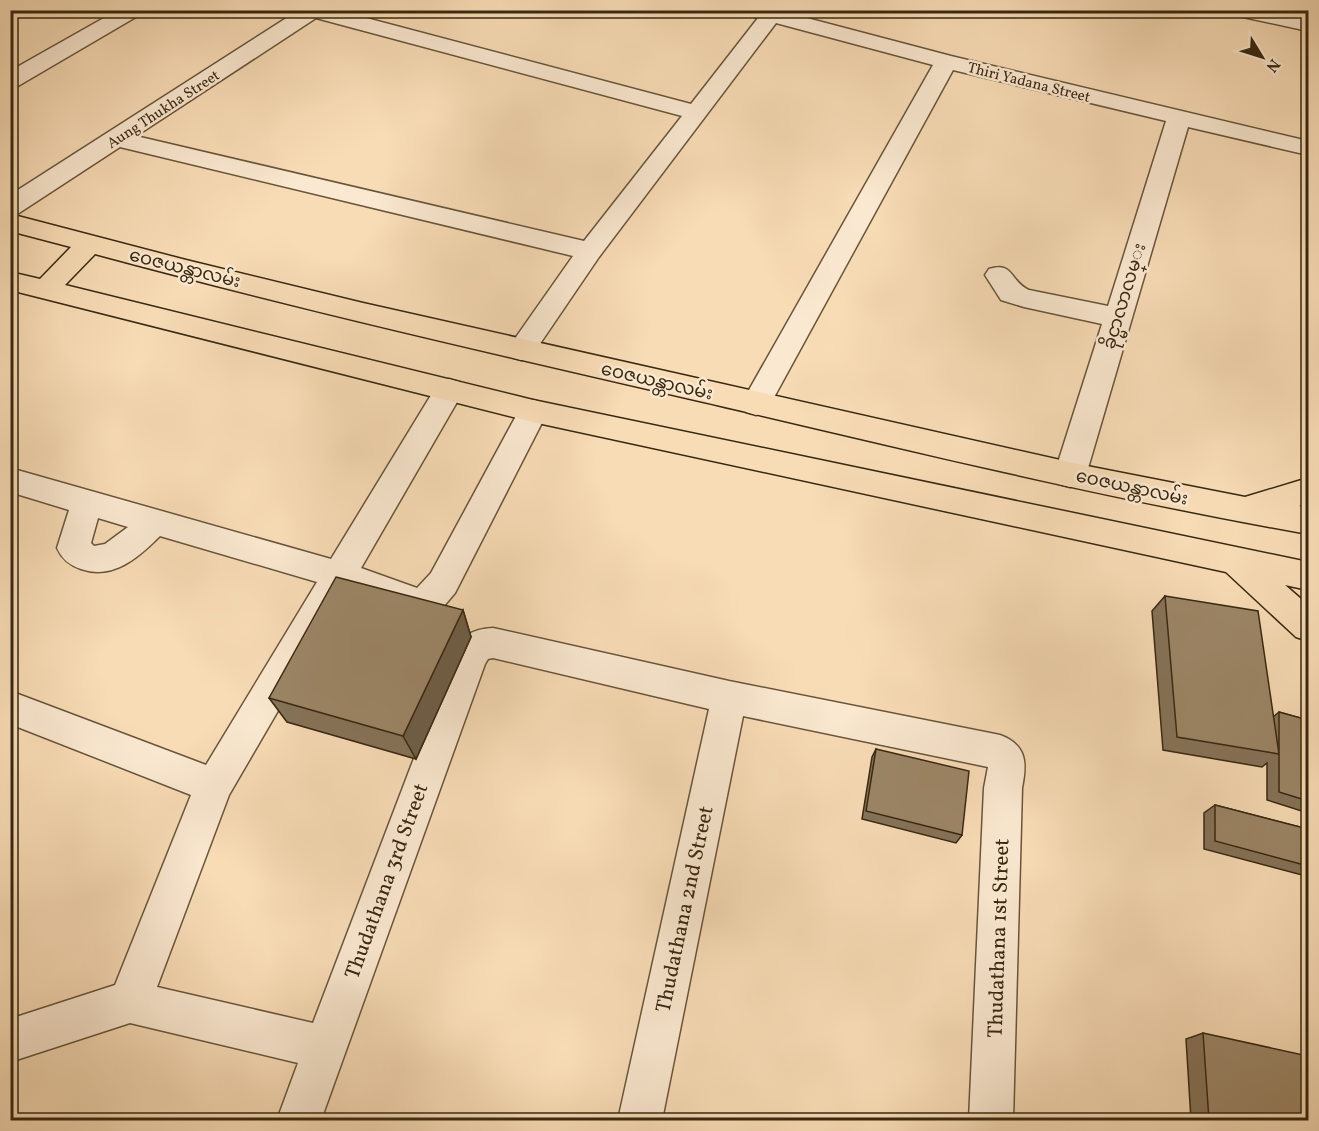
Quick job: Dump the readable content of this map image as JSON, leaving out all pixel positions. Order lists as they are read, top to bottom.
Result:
{
  "streets": {
    "main road": ["ဝေဇယန္တာလမ်း"],
    "street": [
      "Thiri Yadana Street",
      "Aung Thukha Street",
      "ခိုင္မာလာလမ္း",
      "Thudathana 3rd Street",
      "Thudathana 2nd Street",
      "Thudathana 1st Street"
    ]
  },
  "crossings": [
    ["Thiri Yadana Street", "ခိုင္မာလာလမ္း"],
    ["ဝေဇယန္တာလမ်း", "ခိုင္မာလာလမ္း"],
    ["Thudathana 3rd Street", "Thudathana 2nd Street"],
    ["Thudathana 3rd Street", "Thudathana 1st Street"],
    ["Thudathana 2nd Street", "Thudathana 1st Street"]
  ],
  "north": "bottom right"
}
